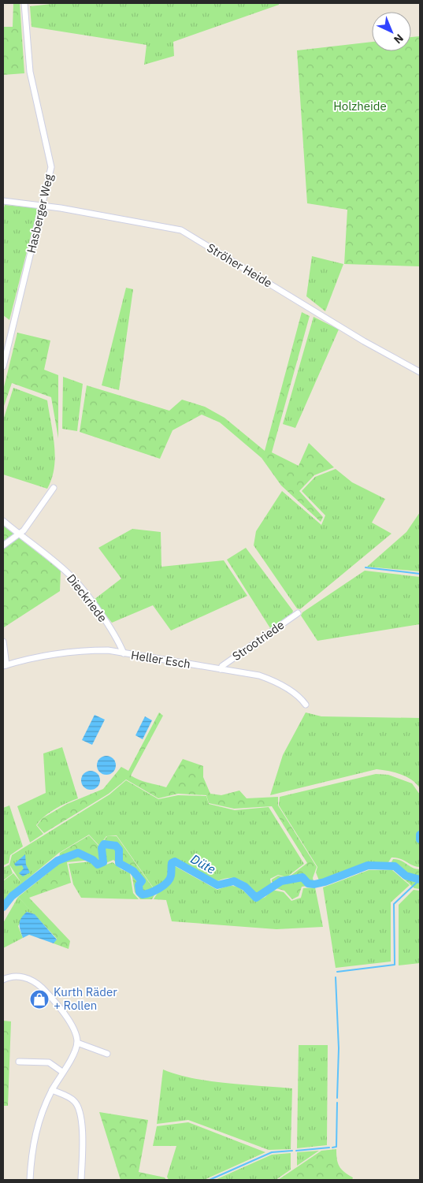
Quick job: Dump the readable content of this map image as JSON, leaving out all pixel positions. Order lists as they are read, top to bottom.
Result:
{
  "streets": {
    "street": [
      "Hasberger Weg",
      "Ströher Heide",
      "Dieckriede",
      "Strootriede",
      "Heller Esch"
    ]
  },
  "crossings": [
    ["Hasberger Weg", "Ströher Heide"],
    ["Dieckriede", "Heller Esch"],
    ["Strootriede", "Heller Esch"]
  ],
  "water": ["Düte"],
  "parks": ["Holzheide"],
  "places": {
    "shop": ["Kurth Räder + Rollen"]
  },
  "north": "bottom right"
}
